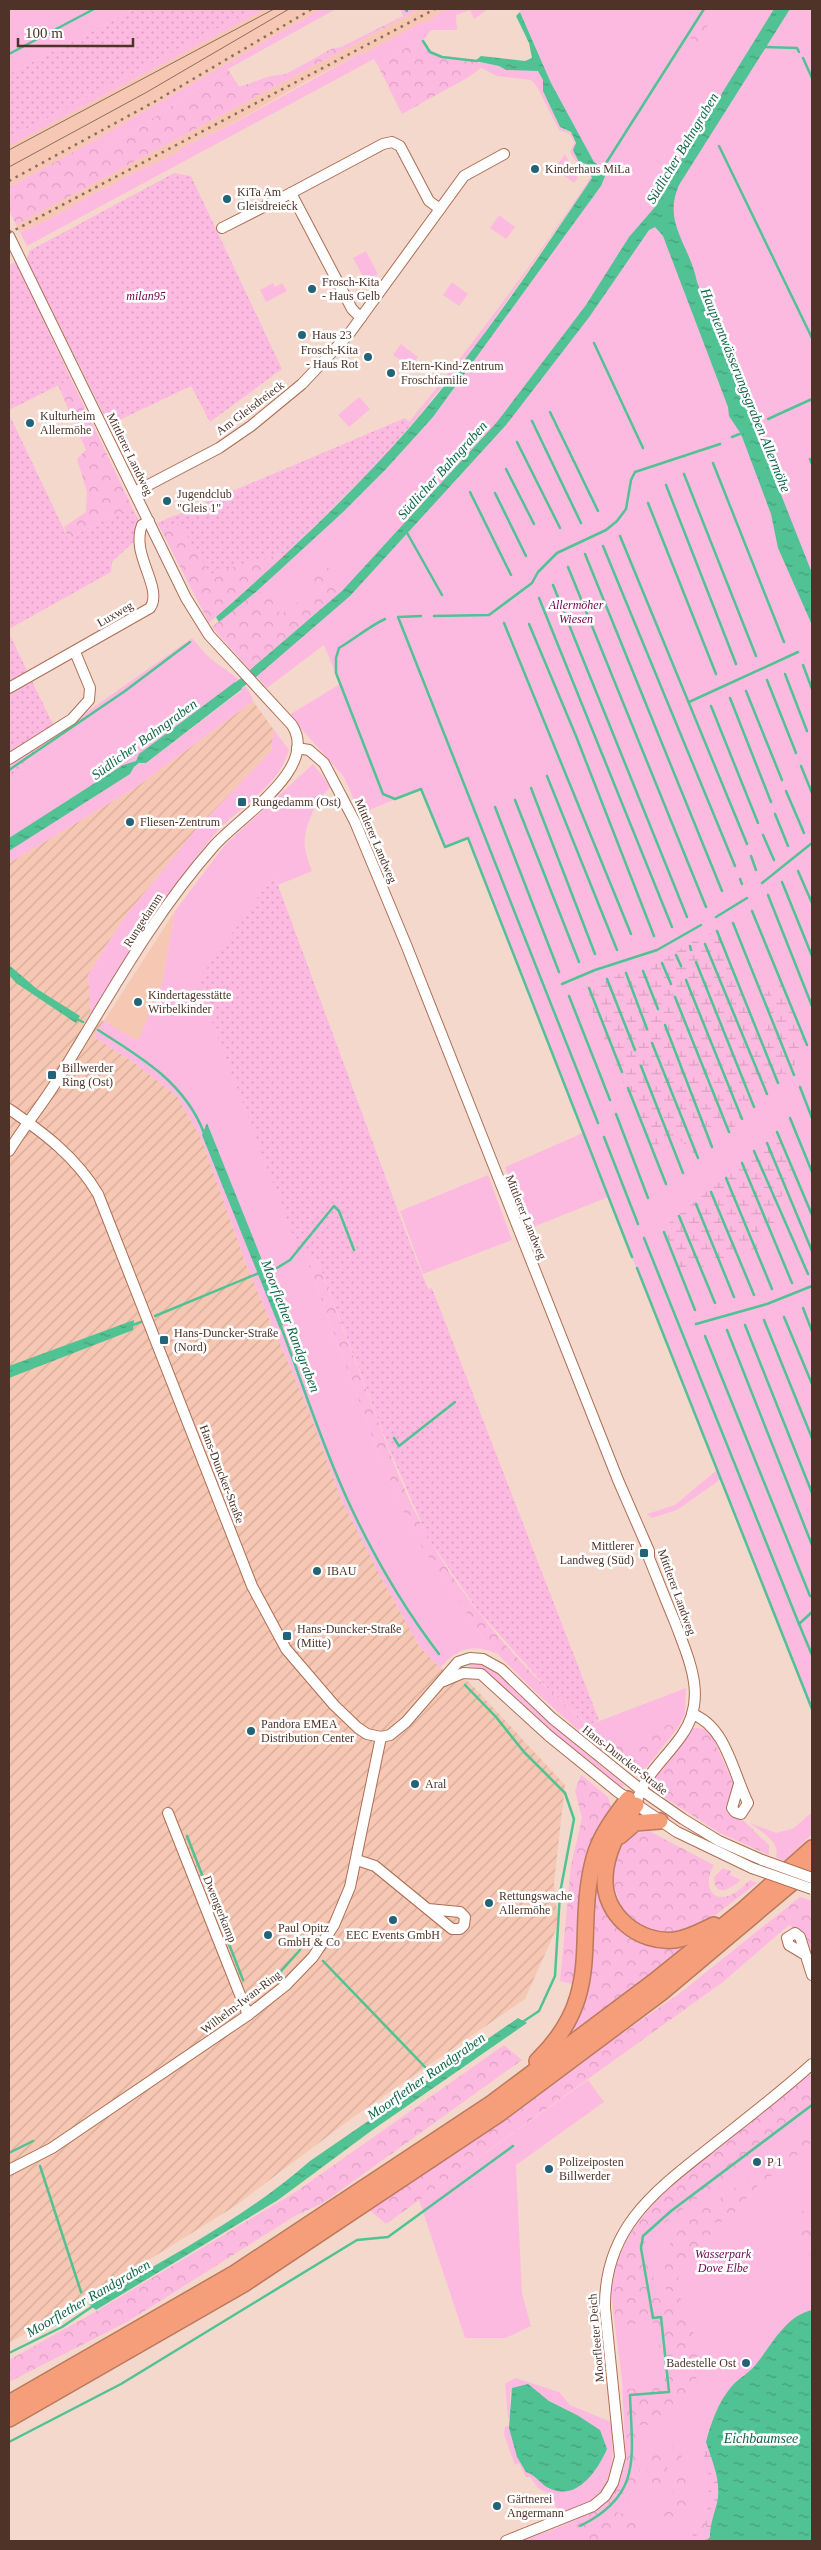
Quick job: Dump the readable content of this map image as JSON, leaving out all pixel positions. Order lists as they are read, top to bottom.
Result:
{
  "streets": {
    "street": [
      "Am Gleisdreieck",
      "Mittlerer Landweg",
      "Luxweg",
      "Rungedamm",
      "Hans-Duncker-Straße",
      "Dwengerkamp",
      "Wilhelm-Iwan-Ring",
      "Moorfleeter Deich"
    ]
  },
  "crossings": [
    ["Am Gleisdreieck", "Mittlerer Landweg"],
    ["Mittlerer Landweg", "Luxweg"],
    ["Mittlerer Landweg", "Rungedamm"],
    ["Mittlerer Landweg", "Hans-Duncker-Straße"],
    ["Rungedamm", "Hans-Duncker-Straße"],
    ["Hans-Duncker-Straße", "Wilhelm-Iwan-Ring"],
    ["Dwengerkamp", "Wilhelm-Iwan-Ring"]
  ],
  "water": [
    "Südlicher Bahngraben",
    "Hauptentwässerungsgraben Allermöhe",
    "Moorflether Randgraben",
    "Eichbaumsee"
  ],
  "parks": ["milan95", "Allermöher Wiesen", "Wasserpark Dove Elbe"],
  "places": {
    "other": [
      "Kinderhaus MiLa",
      "KiTa Am Gleisdreieck",
      "Frosch-Kita - Haus Gelb",
      "Haus 23",
      "Frosch-Kita - Haus Rot",
      "Eltern-Kind-Zentrum Froschfamilie",
      "Kulturheim Allermöhe",
      "Jugendclub \"Gleis 1\"",
      "Fliesen-Zentrum",
      "Kindertagesstätte Wirbelkinder",
      "IBAU",
      "Pandora EMEA Distribution Center",
      "Aral",
      "Rettungswache Allermöhe",
      "EEC Events GmbH",
      "Paul Opitz GmbH & Co",
      "P 1",
      "Polizeiposten Billwerder",
      "Badestelle Ost",
      "Gärtnerei Angermann"
    ],
    "transit": [
      "Rungedamm (Ost)",
      "Billwerder Ring (Ost)",
      "Hans-Duncker-Straße (Nord)",
      "Mittlerer Landweg (Süd)",
      "Hans-Duncker-Straße (Mitte)"
    ]
  },
  "scale_bar": "100 m"
}
